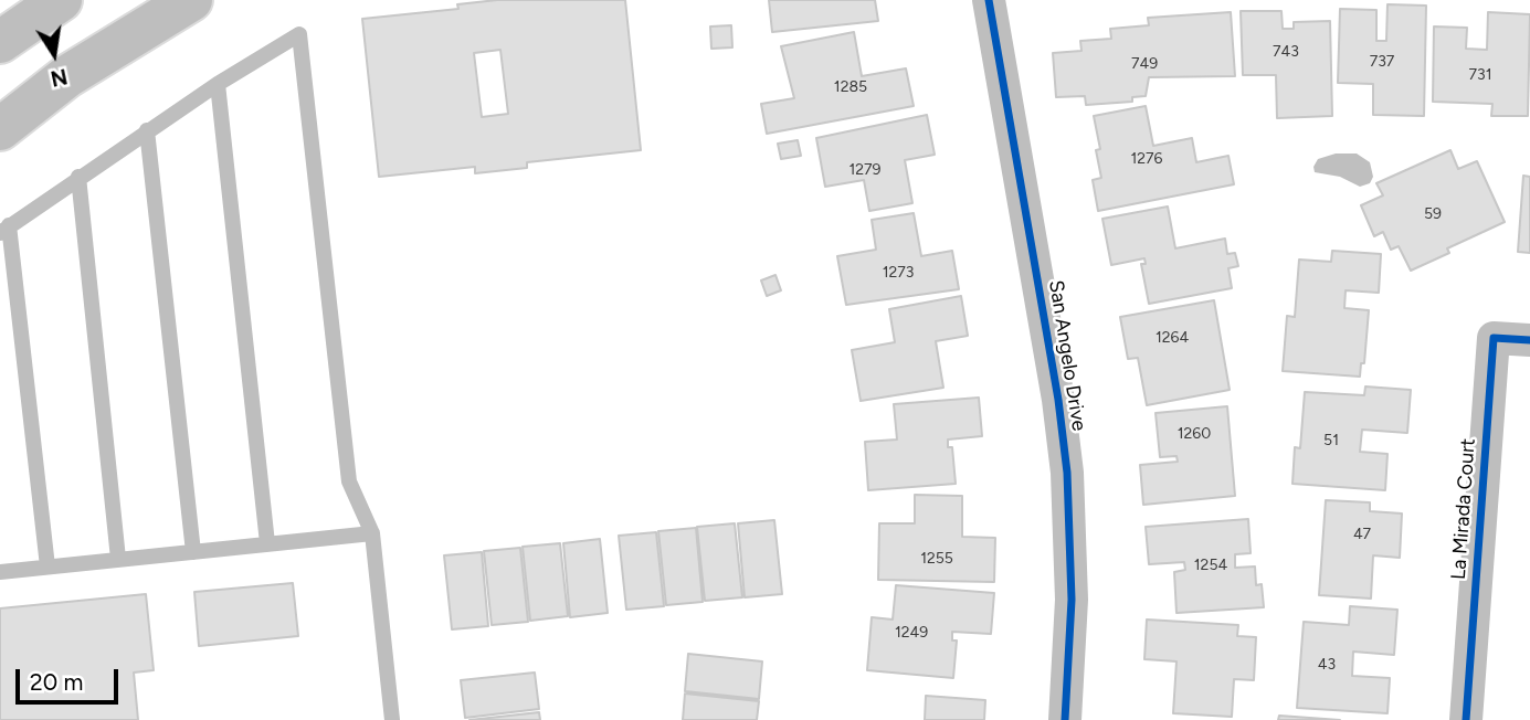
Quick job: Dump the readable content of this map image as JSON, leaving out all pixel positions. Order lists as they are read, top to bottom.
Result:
{
  "streets": {
    "street": ["San Angelo Drive", "La Mirada Court"]
  },
  "house_numbers": [
    "743",
    "737",
    "749",
    "731",
    "1285",
    "1276",
    "1279",
    "59",
    "1273",
    "1264",
    "1260",
    "51",
    "47",
    "1255",
    "1254",
    "1249",
    "43"
  ],
  "scale_bar": "20 m",
  "north": "bottom"
}
